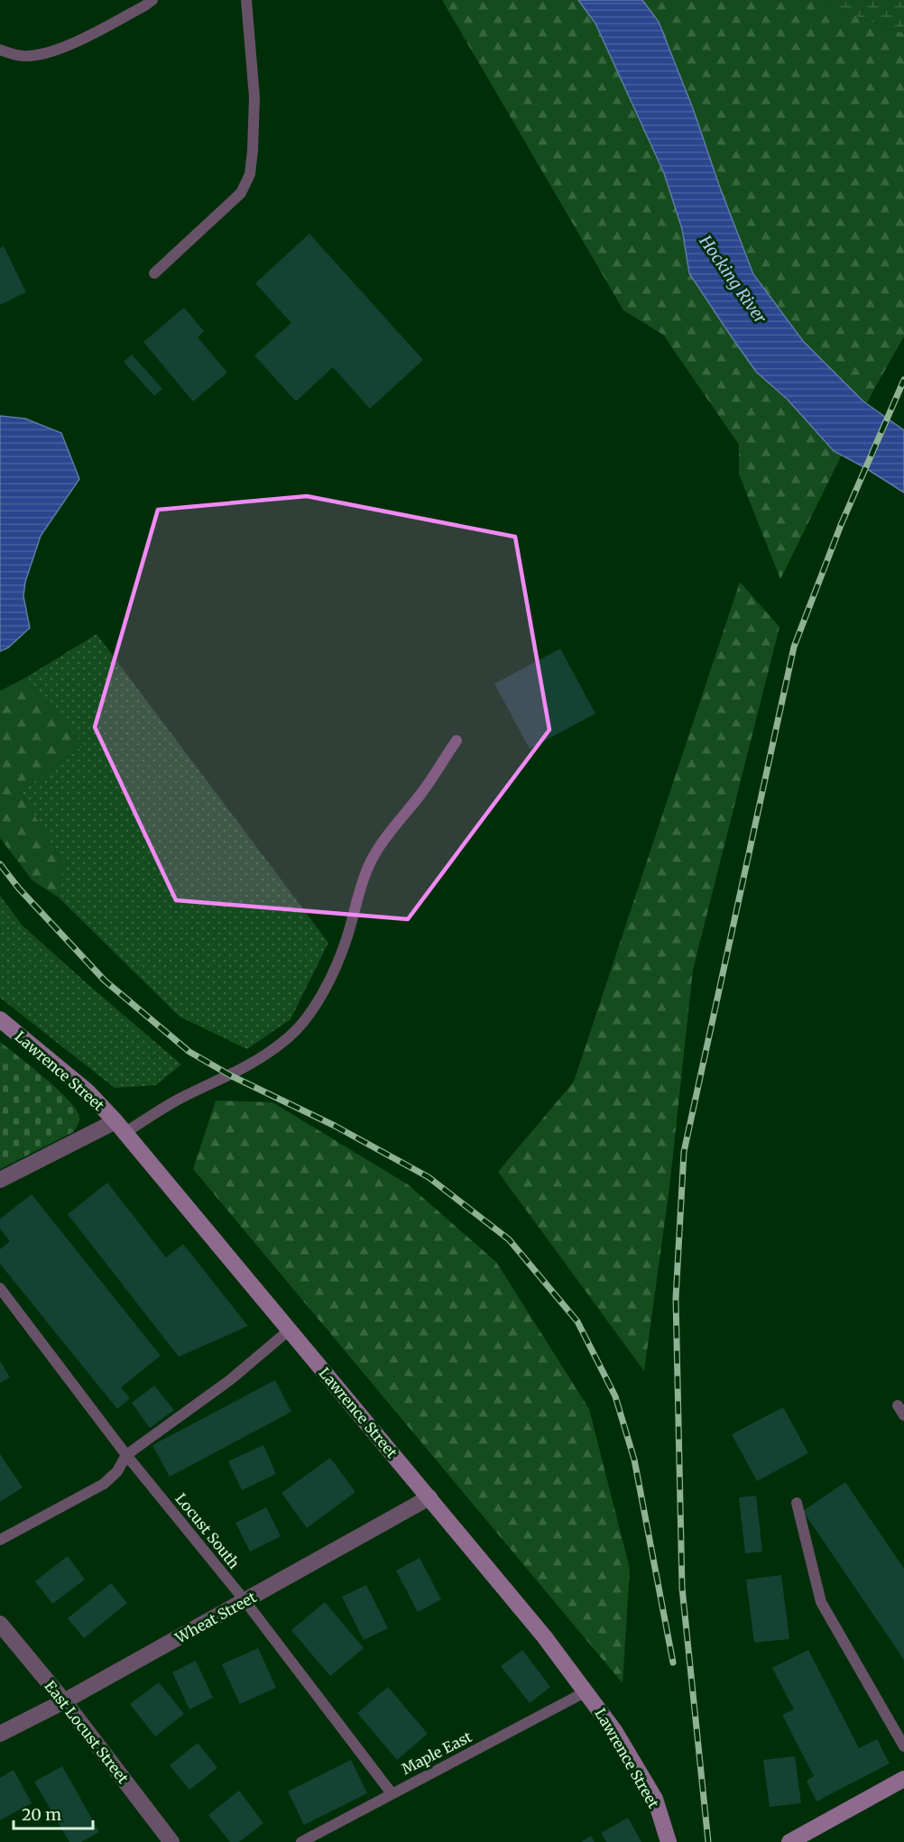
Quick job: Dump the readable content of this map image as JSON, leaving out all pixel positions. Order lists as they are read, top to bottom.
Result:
{
  "streets": {
    "street": ["Lawrence Street", "Wheat Street", "East Locust Street"],
    "lane": ["Locust South", "Maple East"]
  },
  "crossings": [
    ["Lawrence Street", "Wheat Street"],
    ["Lawrence Street", "Maple East"],
    ["Locust South", "Wheat Street"],
    ["Locust South", "Maple East"],
    ["Wheat Street", "East Locust Street"]
  ],
  "water": ["Hocking River"],
  "scale_bar": "20 m"
}
